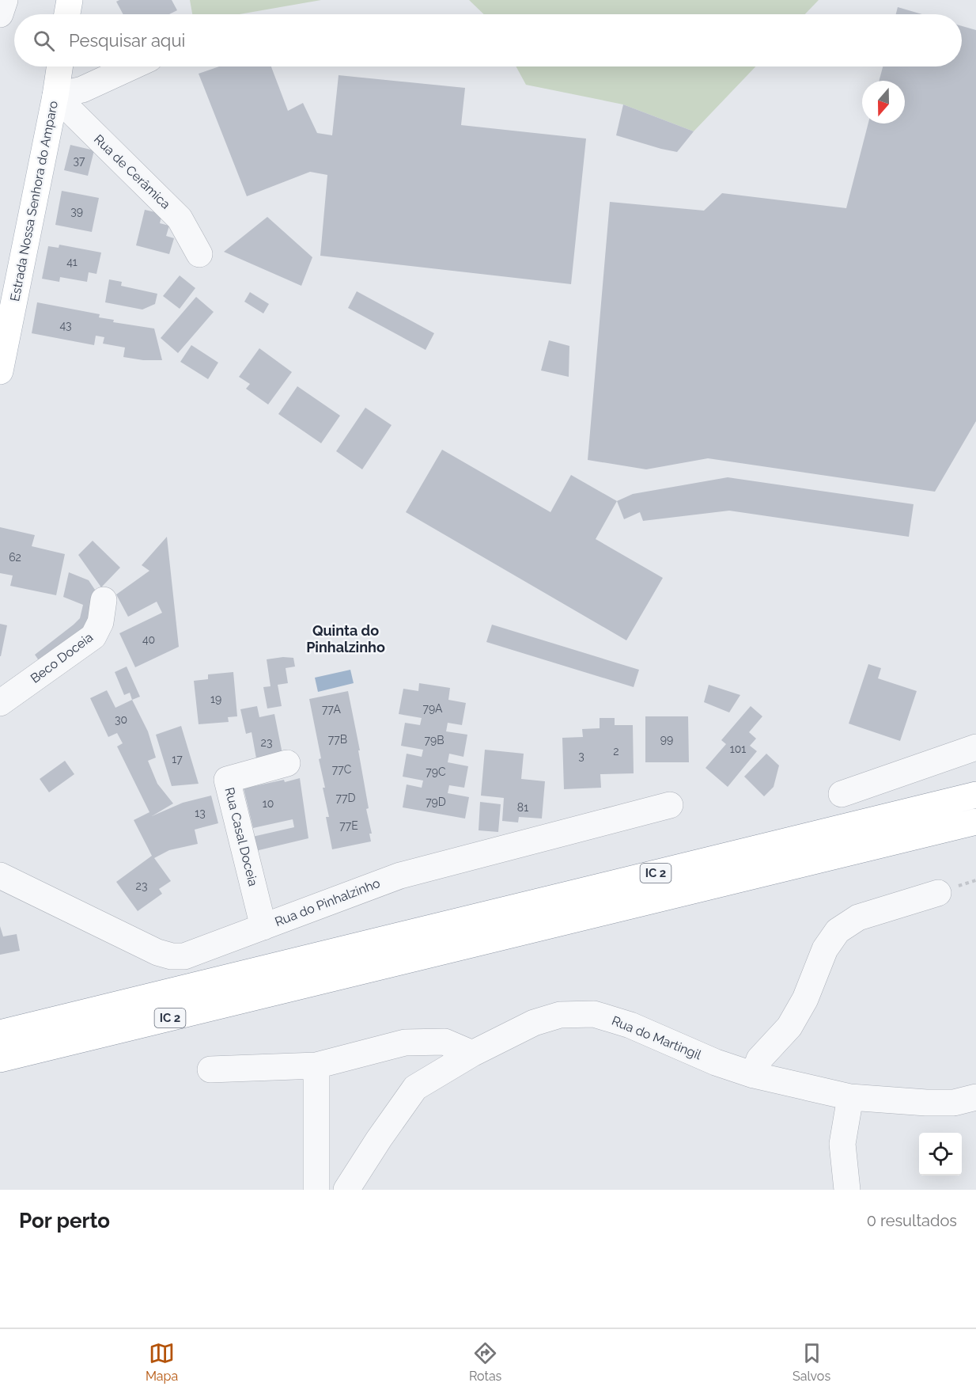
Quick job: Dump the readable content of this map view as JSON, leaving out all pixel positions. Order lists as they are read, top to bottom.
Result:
{
  "streets": {
    "main road": ["Estrada Nossa Senhora do Amparo", "IC 2"],
    "street": [
      "Rua de Cerâmica",
      "Beco Doceia",
      "Rua Casal Doceia",
      "Rua do Pinhalzinho",
      "Rua do Martingil"
    ]
  },
  "crossings": [
    ["Rua de Cerâmica", "Estrada Nossa Senhora do Amparo"],
    ["Rua Casal Doceia", "Rua do Pinhalzinho"]
  ],
  "districts": ["Quinta do Pinhalzinho"],
  "house_numbers": [
    "37",
    "39",
    "41",
    "43",
    "62",
    "40",
    "19",
    "79A",
    "77A",
    "30",
    "77B",
    "99",
    "79B",
    "23",
    "101",
    "2",
    "3",
    "17",
    "77C",
    "79C",
    "77D",
    "79D",
    "10",
    "81",
    "13",
    "77E",
    "23"
  ],
  "north": "bottom",
  "page": {
    "search": "Pesquisar aqui",
    "heading": ["Por perto", "0 resultados"],
    "nav": ["Mapa", "Rotas", "Salvos"]
  }
}
